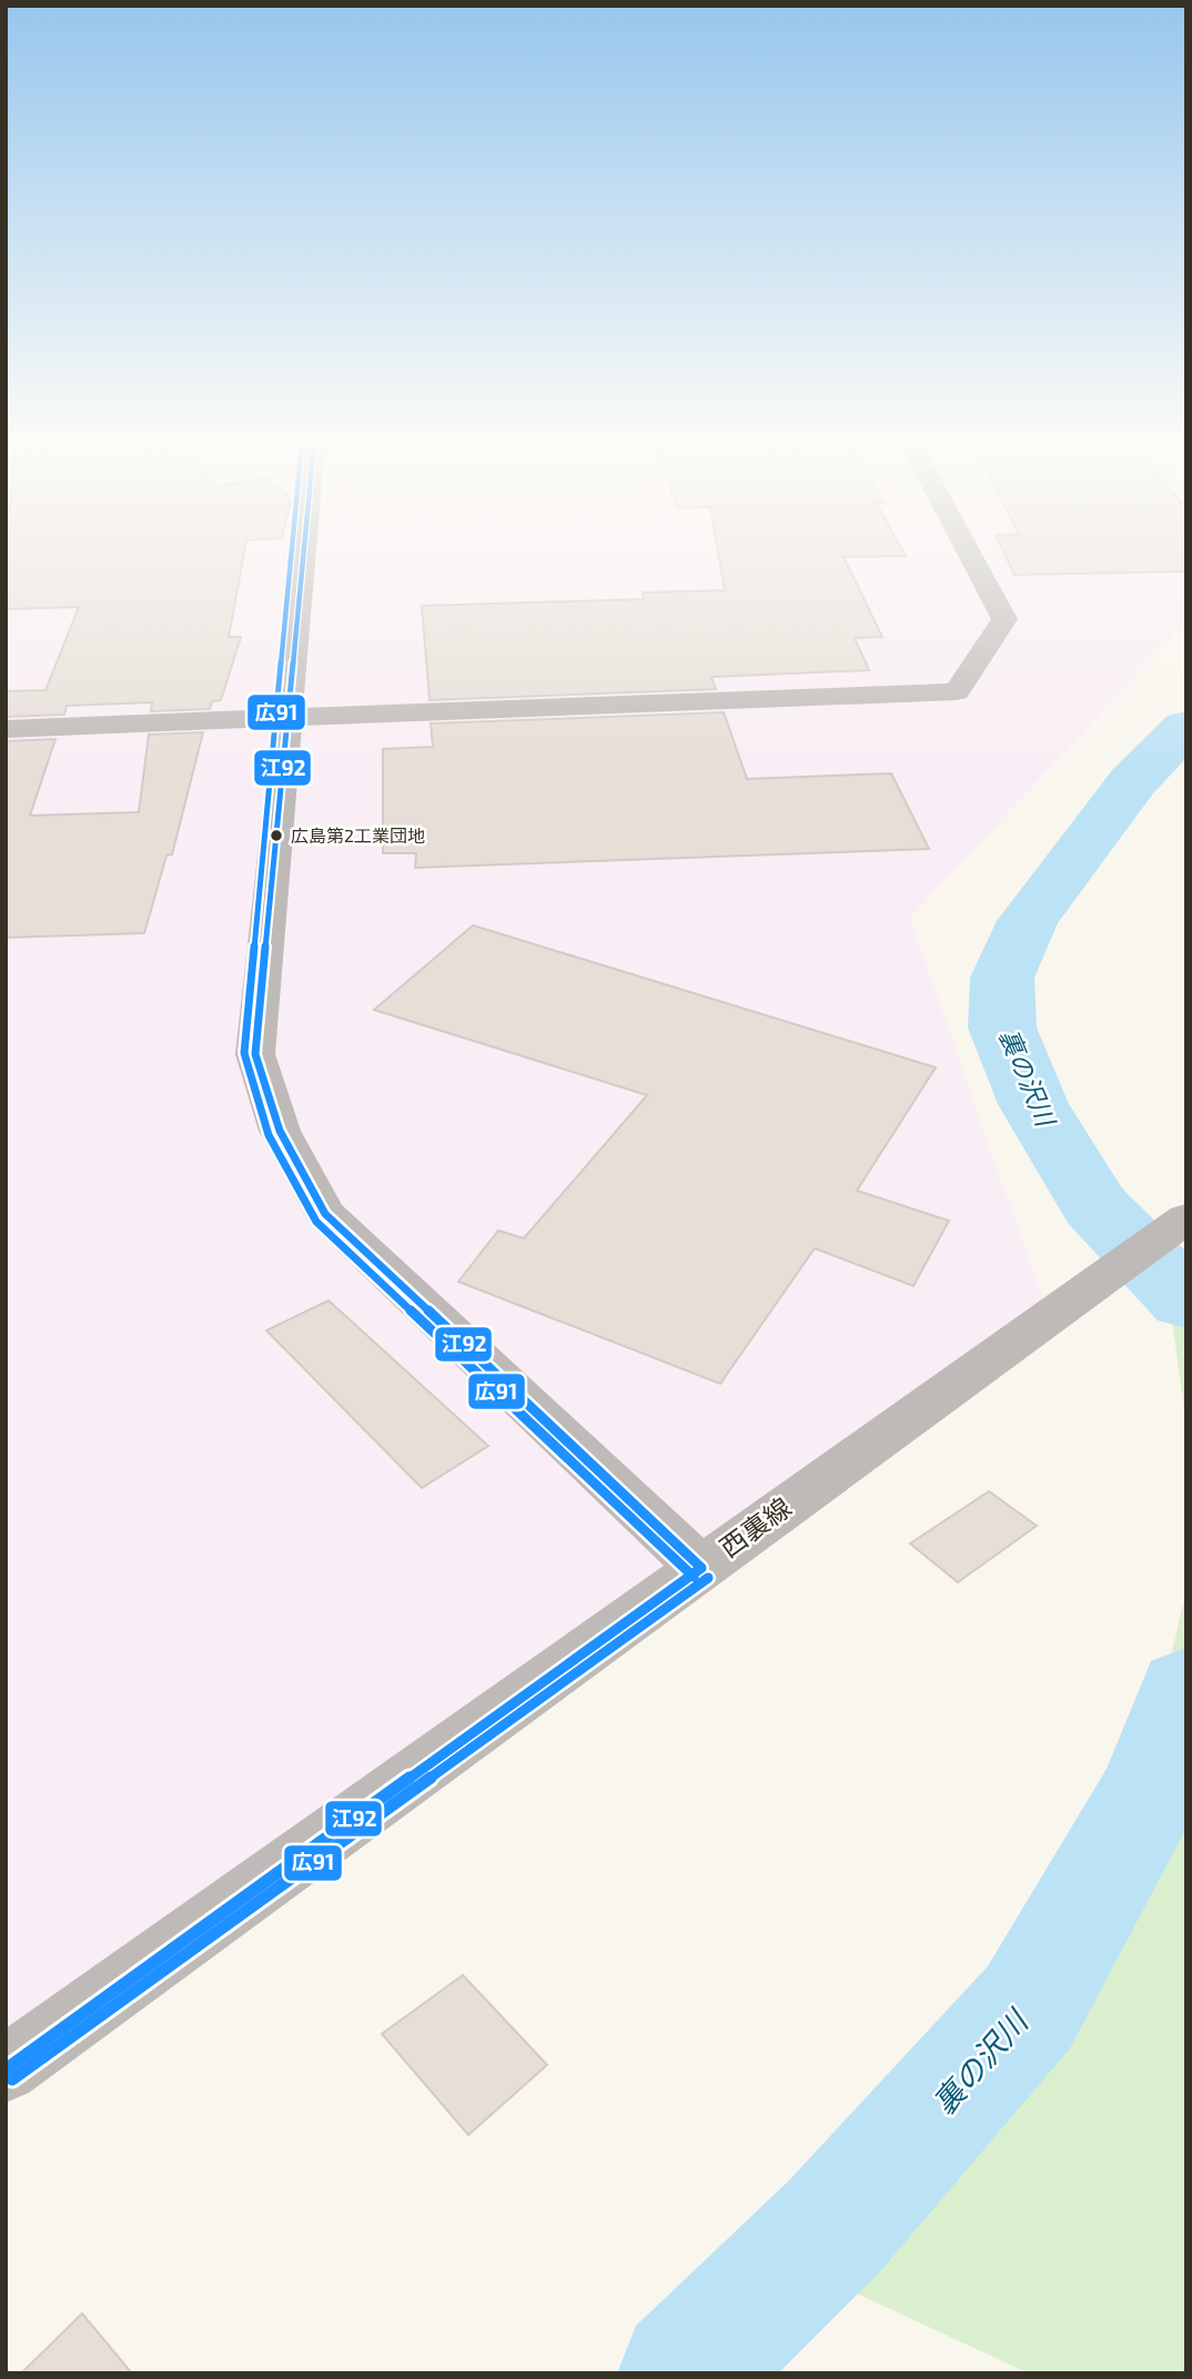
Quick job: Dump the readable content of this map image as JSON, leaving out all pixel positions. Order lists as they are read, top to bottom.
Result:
{
  "streets": {
    "street": ["西裏線"]
  },
  "water": ["裏の沢川"],
  "places": ["広島第2工業団地"],
  "lines": ["transit line 江92", "transit line 広91"]
}
